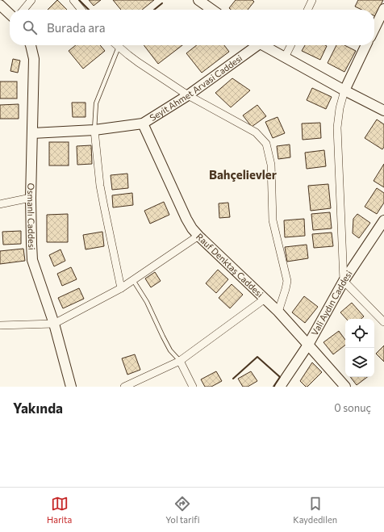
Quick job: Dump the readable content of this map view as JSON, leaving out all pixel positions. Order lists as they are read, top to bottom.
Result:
{
  "streets": {
    "street": [
      "Seyit Ahmet Arvasi Caddesi",
      "Osmanlı Caddesi",
      "Rauf Denktaş Caddesi",
      "Vali Aydın Caddesi"
    ]
  },
  "crossings": [
    ["Seyit Ahmet Arvasi Caddesi", "Osmanlı Caddesi"],
    ["Seyit Ahmet Arvasi Caddesi", "Rauf Denktaş Caddesi"],
    ["Rauf Denktaş Caddesi", "Vali Aydın Caddesi"]
  ],
  "districts": ["Bahçelievler"],
  "page": {
    "search": "Burada ara",
    "heading": ["Yakında", "0 sonuç"],
    "nav": ["Harita", "Yol tarifi", "Kaydedilen"]
  }
}
